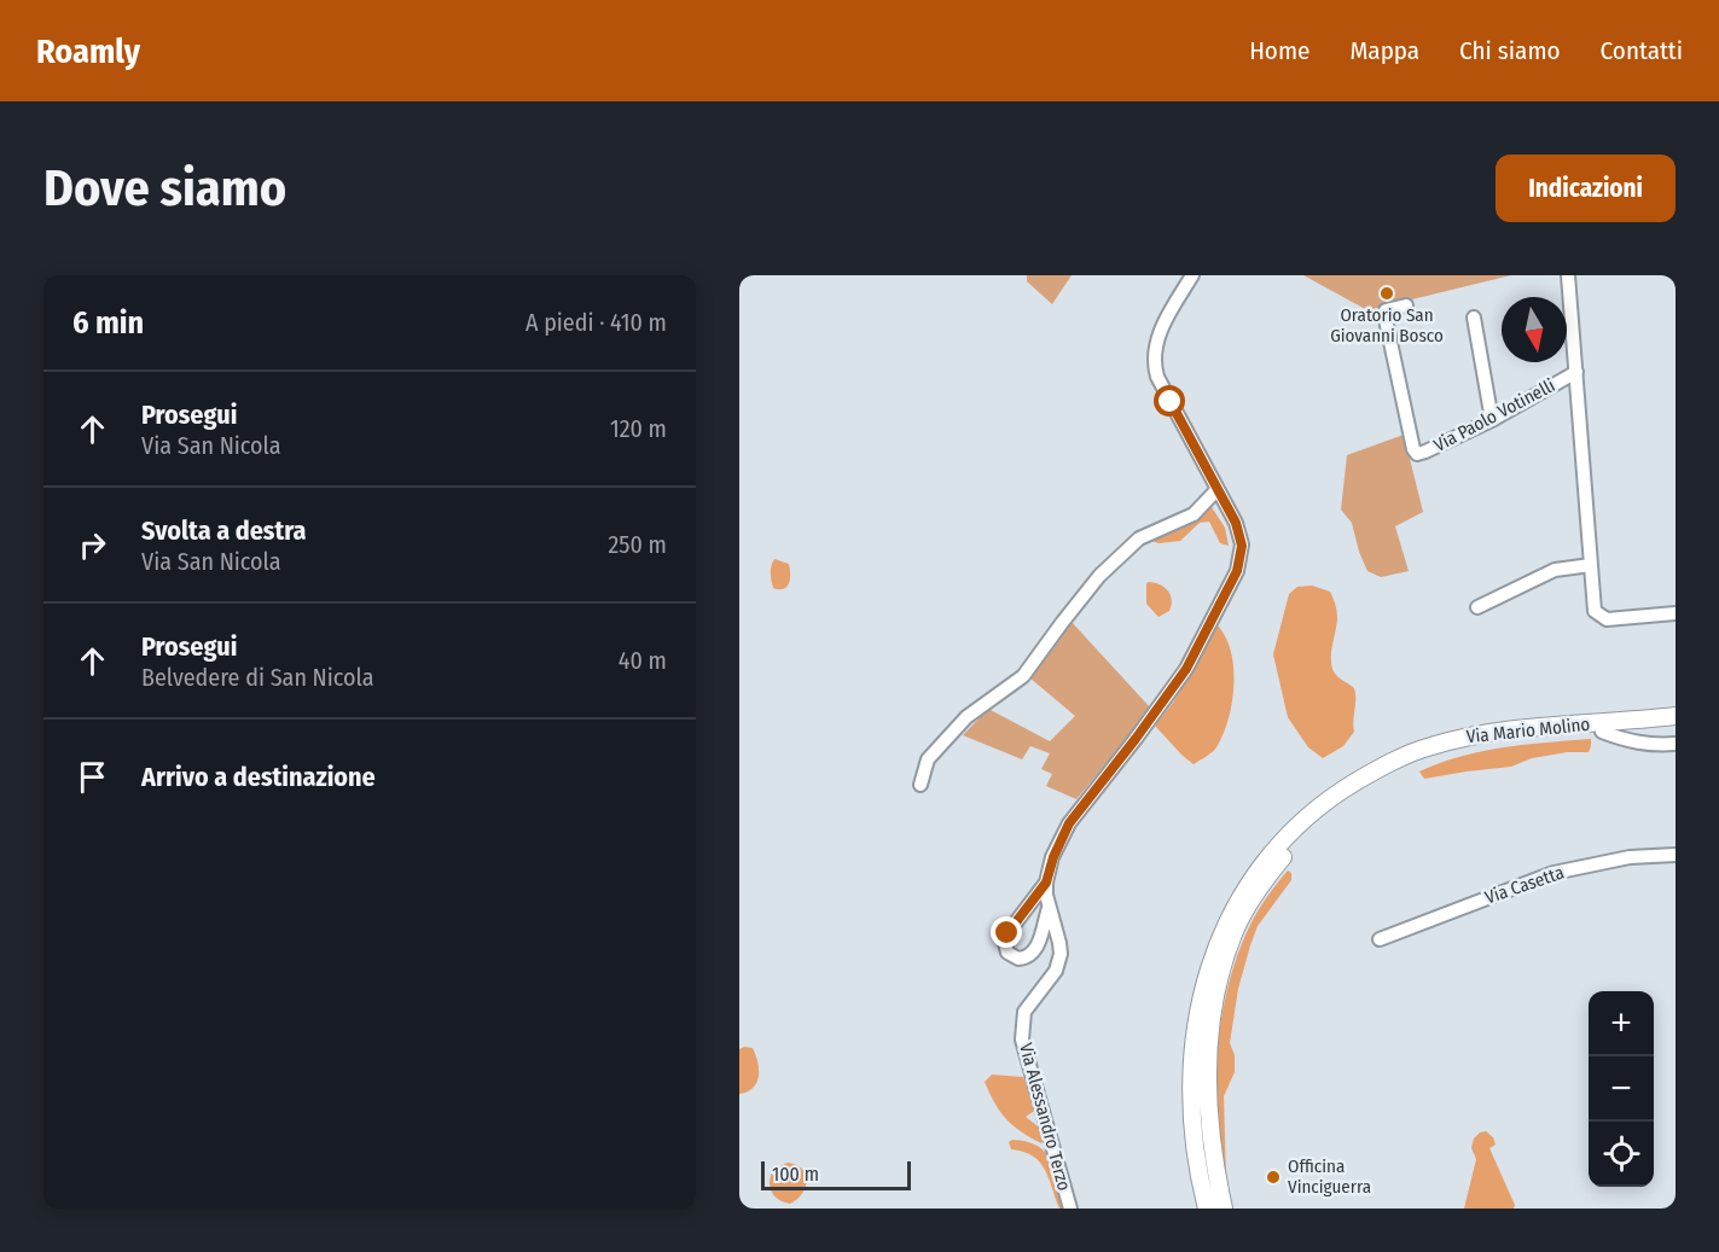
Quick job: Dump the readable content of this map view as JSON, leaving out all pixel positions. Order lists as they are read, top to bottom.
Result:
{
  "streets": {
    "main road": ["Via Mario Molino"],
    "street": ["Via Paolo Votinelli", "Via Casetta", "Via Alessandro Terzo"]
  },
  "places": ["Oratorio San Giovanni Bosco", "Officina Vinciguerra"],
  "scale_bar": "100 m",
  "north": "bottom",
  "page": {
    "header": "Roamly",
    "nav": [
      "Home",
      "Mappa",
      "Chi siamo",
      "Contatti"
    ],
    "buttons": "Indicazioni",
    "title": "Dove siamo",
    "heading": ["6 min", "A piedi · 410 m"],
    "list": [
      ["Prosegui", "Via San Nicola", "120 m"],
      ["Svolta a destra", "Via San Nicola", "250 m"],
      ["Prosegui", "Belvedere di San Nicola", "40 m"],
      "Arrivo a destinazione"
    ],
    "map_buttons": ["+", "−"],
    "scale": "100 m"
  }
}
